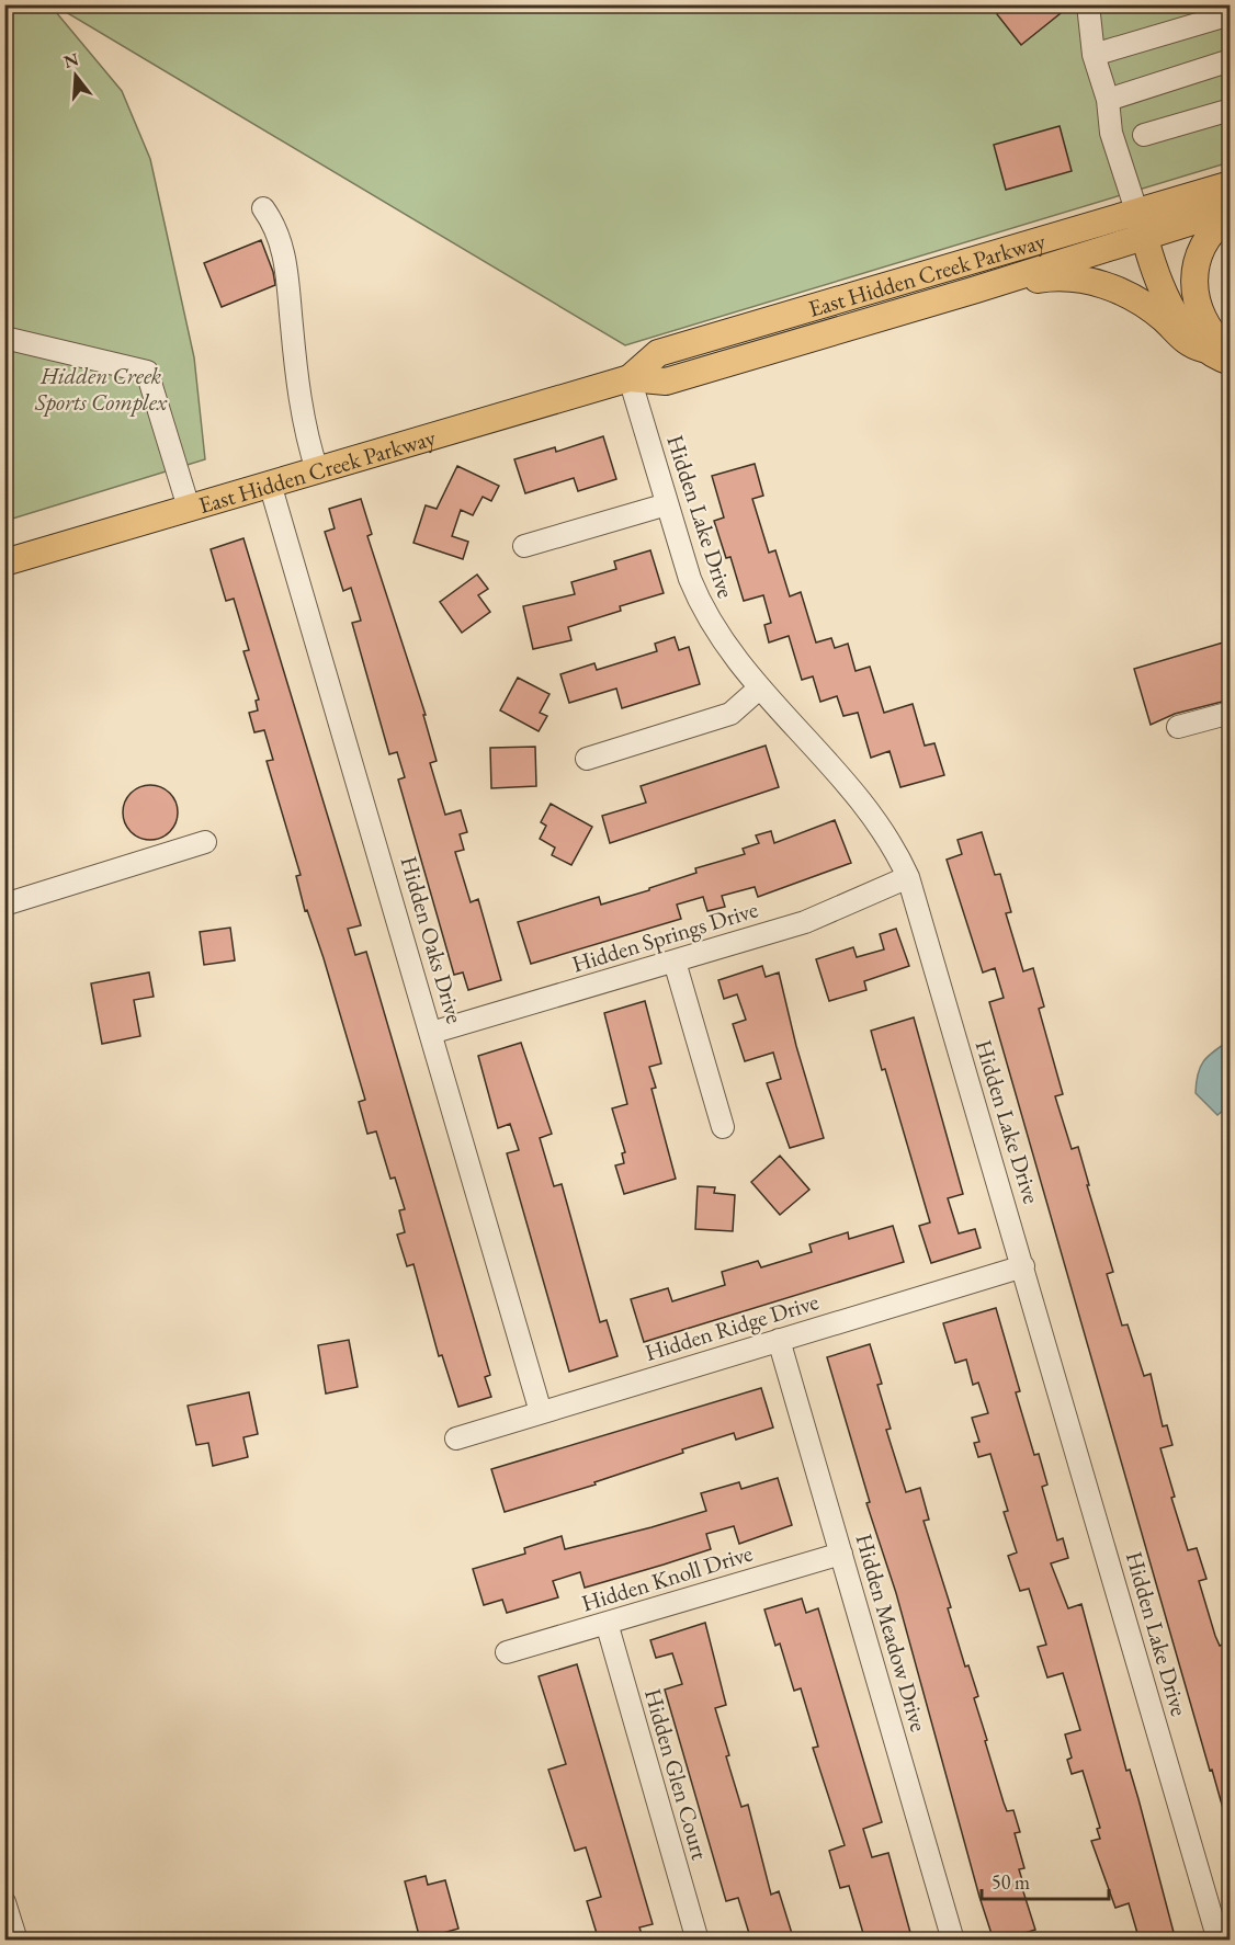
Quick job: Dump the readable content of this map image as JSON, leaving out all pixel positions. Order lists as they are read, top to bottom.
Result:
{
  "streets": {
    "main road": ["East Hidden Creek Parkway"],
    "street": [
      "Hidden Lake Drive",
      "Hidden Springs Drive",
      "Hidden Oaks Drive",
      "Hidden Ridge Drive",
      "Hidden Knoll Drive",
      "Hidden Meadow Drive",
      "Hidden Glen Court"
    ]
  },
  "crossings": [
    ["East Hidden Creek Parkway", "Hidden Lake Drive"],
    ["East Hidden Creek Parkway", "Hidden Oaks Drive"],
    ["Hidden Lake Drive", "Hidden Springs Drive"],
    ["Hidden Lake Drive", "Hidden Ridge Drive"],
    ["Hidden Springs Drive", "Hidden Oaks Drive"],
    ["Hidden Oaks Drive", "Hidden Ridge Drive"],
    ["Hidden Ridge Drive", "Hidden Meadow Drive"],
    ["Hidden Knoll Drive", "Hidden Meadow Drive"],
    ["Hidden Knoll Drive", "Hidden Glen Court"]
  ],
  "parks": ["Hidden Creek Sports Complex"],
  "scale_bar": "50 m",
  "north": "top"
}
